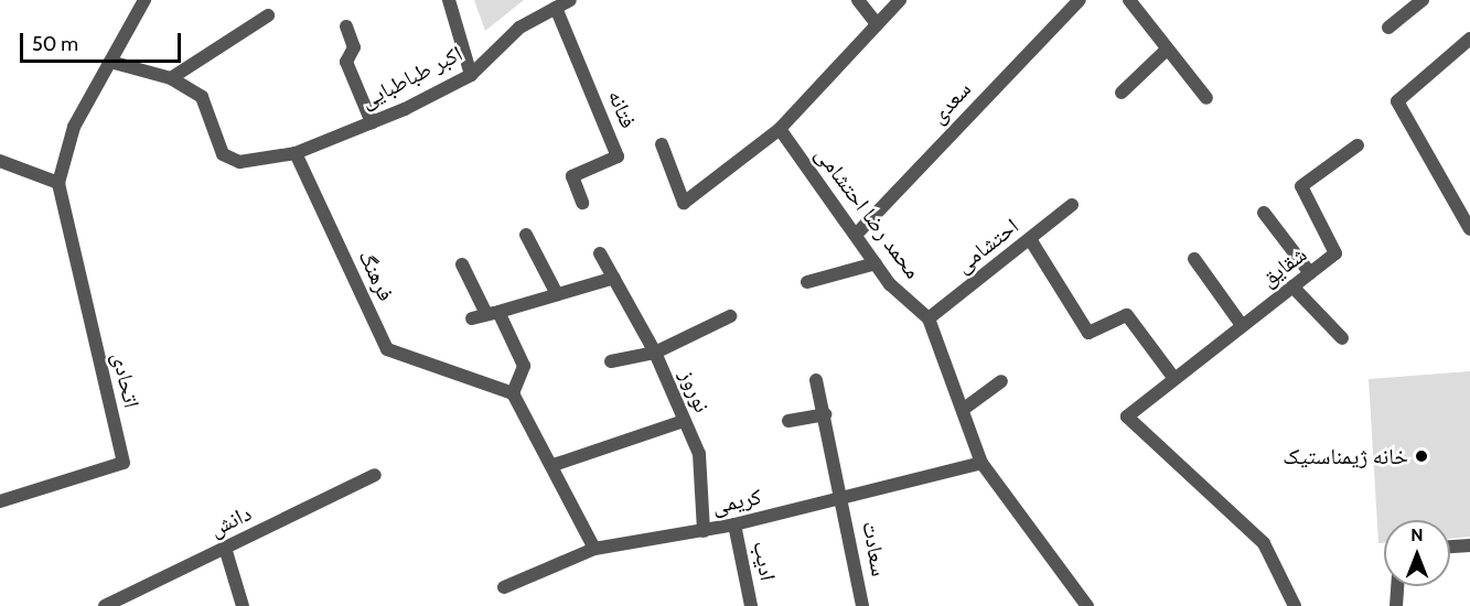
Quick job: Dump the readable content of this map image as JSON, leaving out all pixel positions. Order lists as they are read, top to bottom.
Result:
{
  "streets": {
    "street": [
      "اکبر طباطبایی",
      "سعدی",
      "فتانه",
      "محمد رضا احتشامی",
      "احتشامی",
      "شقایق",
      "فرهنگ",
      "اتحادی",
      "نوروز",
      "کریمی",
      "دانش",
      "سعادت",
      "ادیب"
    ]
  },
  "crossings": [
    ["اکبر طباطبایی", "فتانه"],
    ["اکبر طباطبایی", "فرهنگ"],
    ["سعدی", "محمد رضا احتشامی"],
    ["محمد رضا احتشامی", "احتشامی"],
    ["محمد رضا احتشامی", "کریمی"],
    ["نوروز", "کریمی"],
    ["کریمی", "سعادت"],
    ["کریمی", "ادیب"]
  ],
  "places": ["خانه ژیمناستیک"],
  "scale_bar": "50 m",
  "north": "top"
}
